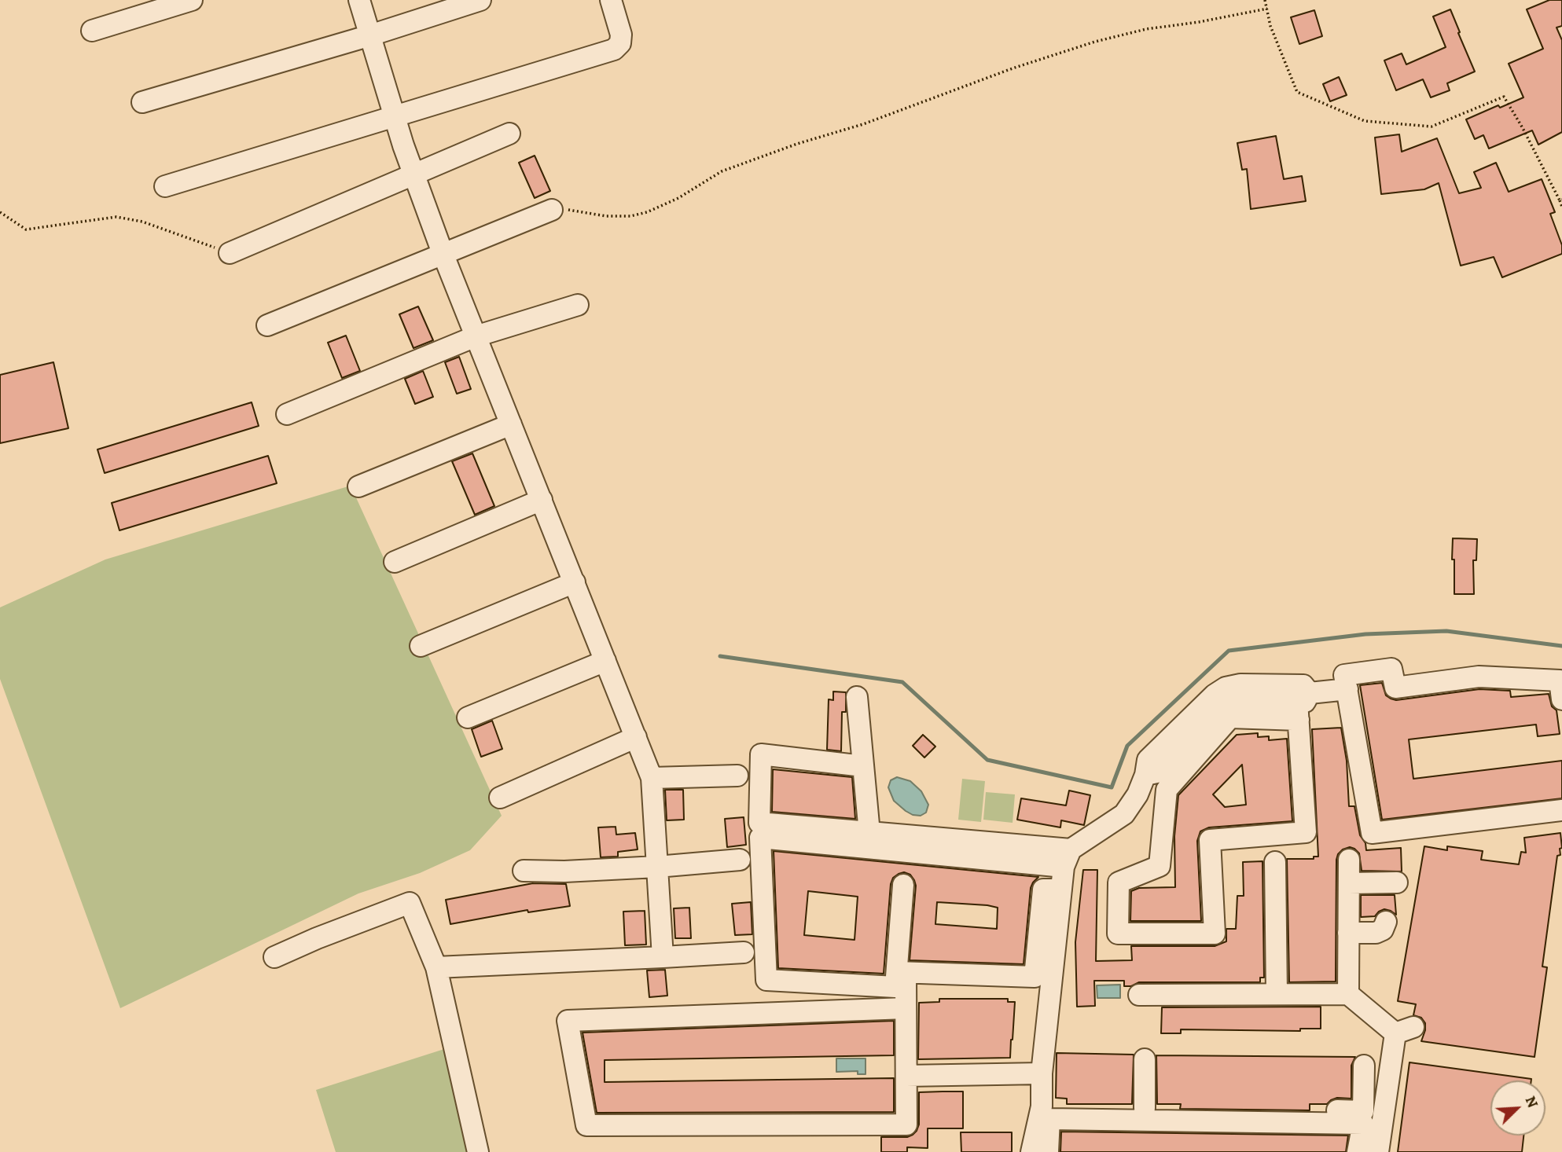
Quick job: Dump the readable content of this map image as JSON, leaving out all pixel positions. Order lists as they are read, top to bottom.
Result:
{
  "north": "top right"
}
